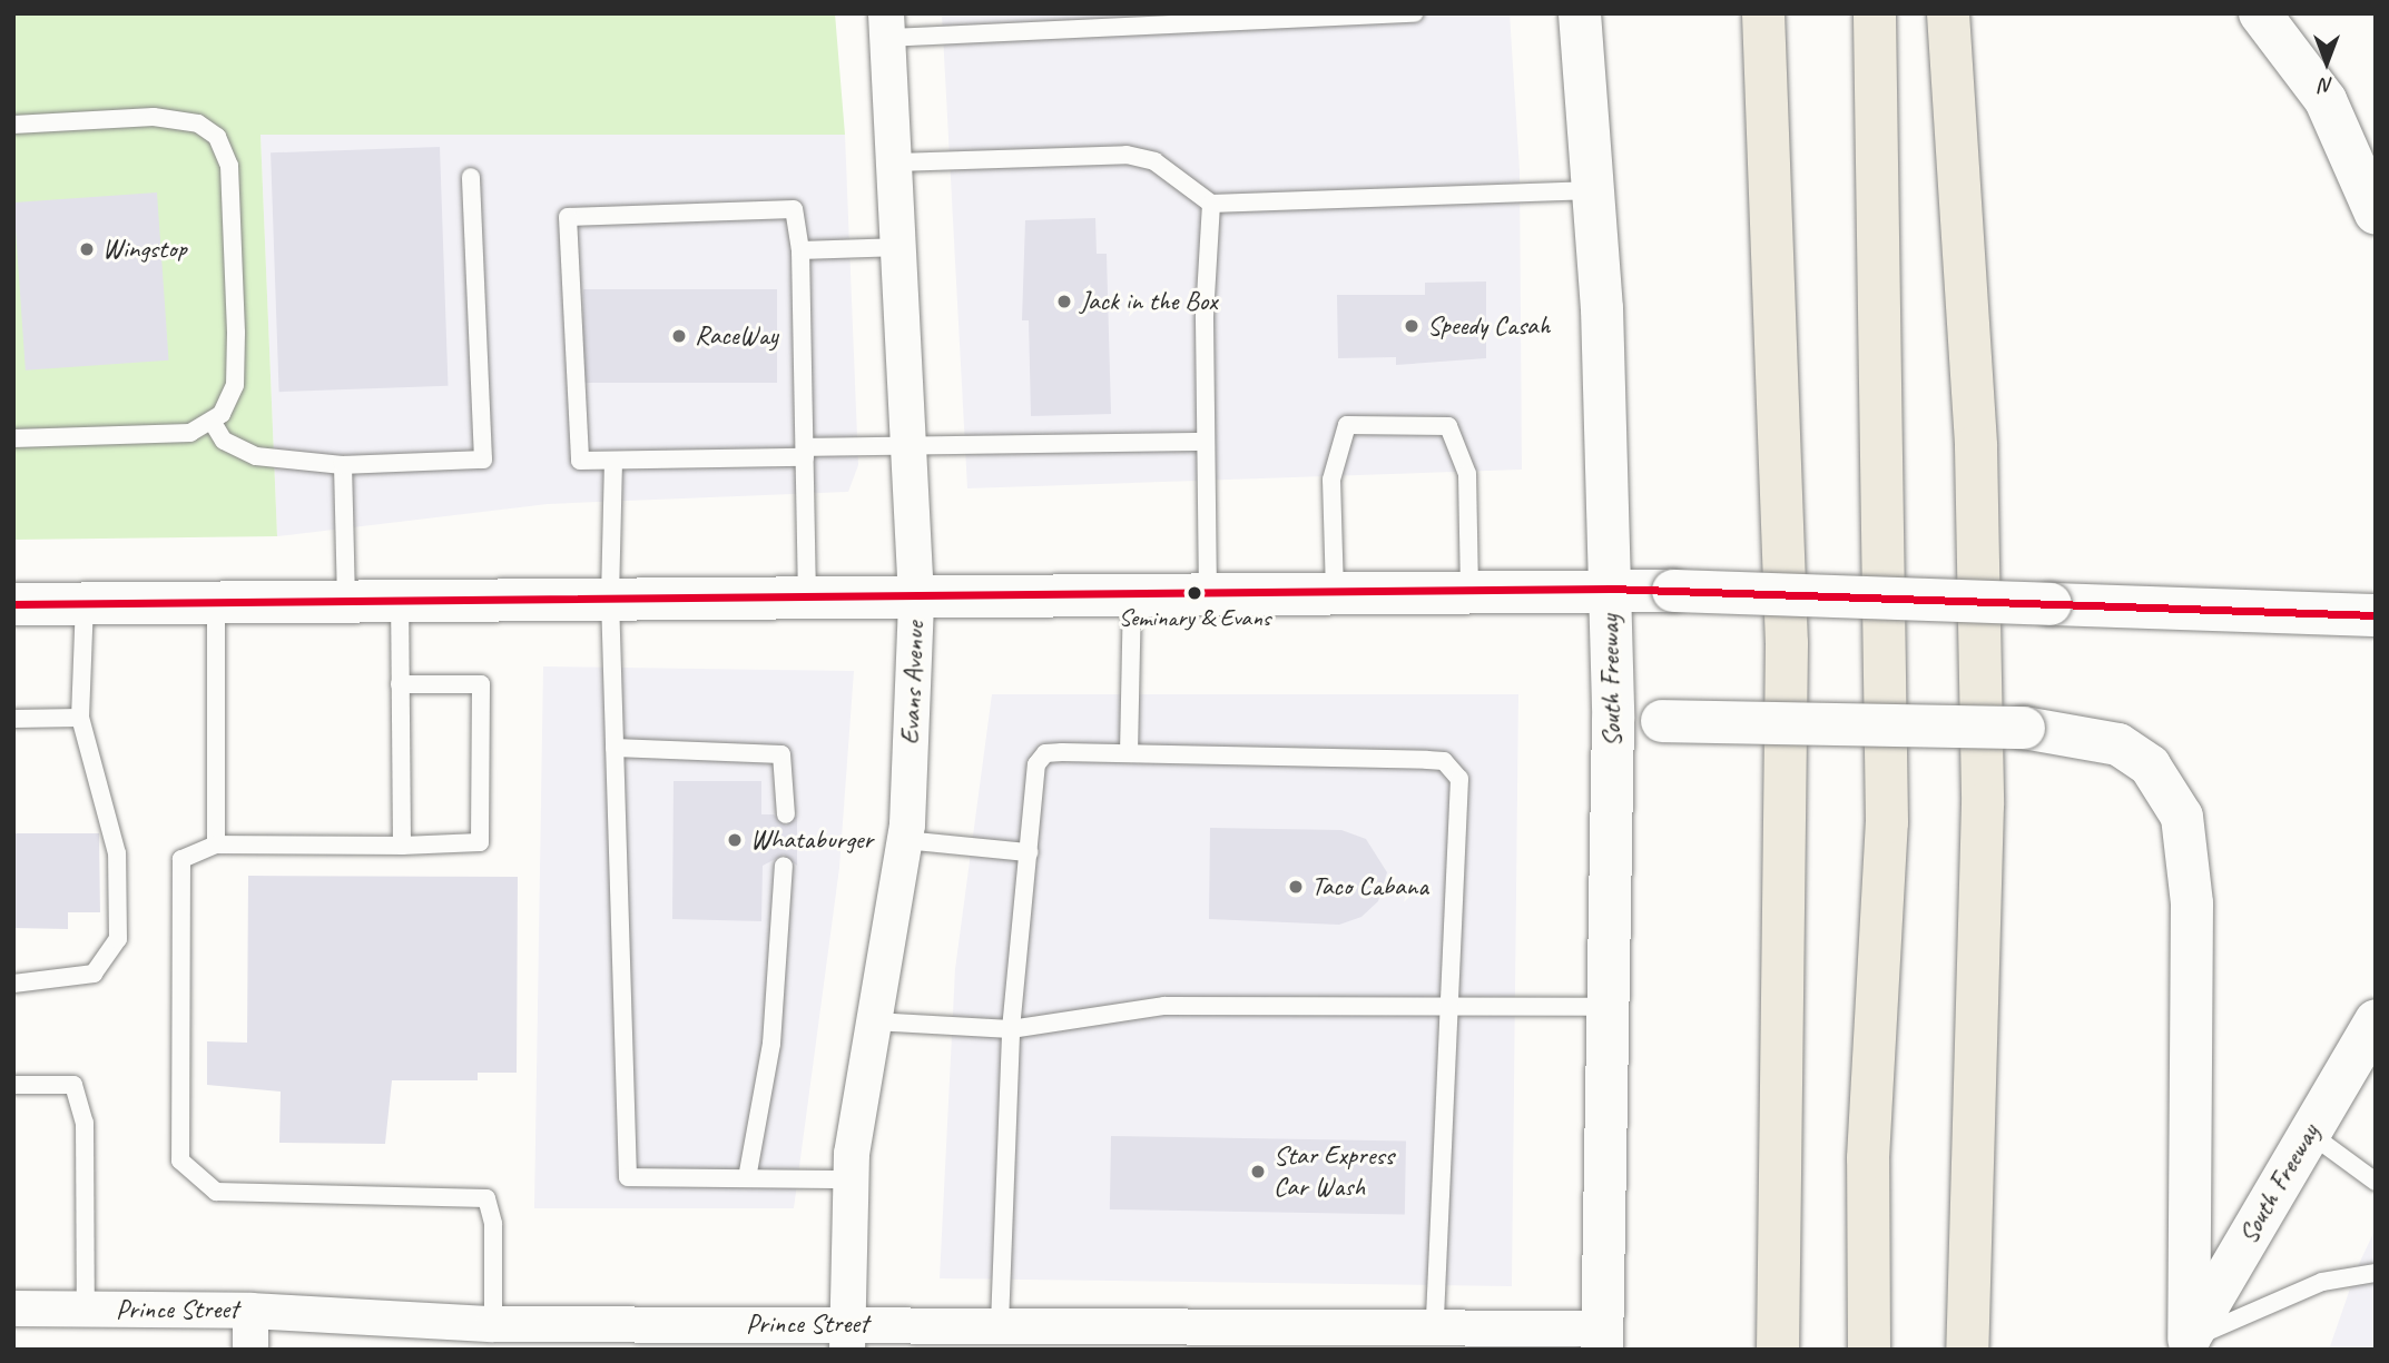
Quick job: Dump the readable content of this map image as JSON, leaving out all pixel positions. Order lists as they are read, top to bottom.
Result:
{
  "streets": {
    "main road": ["South Freeway"],
    "street": ["Evans Avenue", "Prince Street"]
  },
  "crossings": [
    ["South Freeway", "Prince Street"],
    ["Evans Avenue", "Prince Street"]
  ],
  "places": [
    "Wingstop",
    "Jack in the Box",
    "Speedy Casah",
    "RaceWay",
    "Seminary & Evans",
    "Whataburger",
    "Taco Cabana",
    "Star Express Car Wash"
  ],
  "north": "bottom"
}
